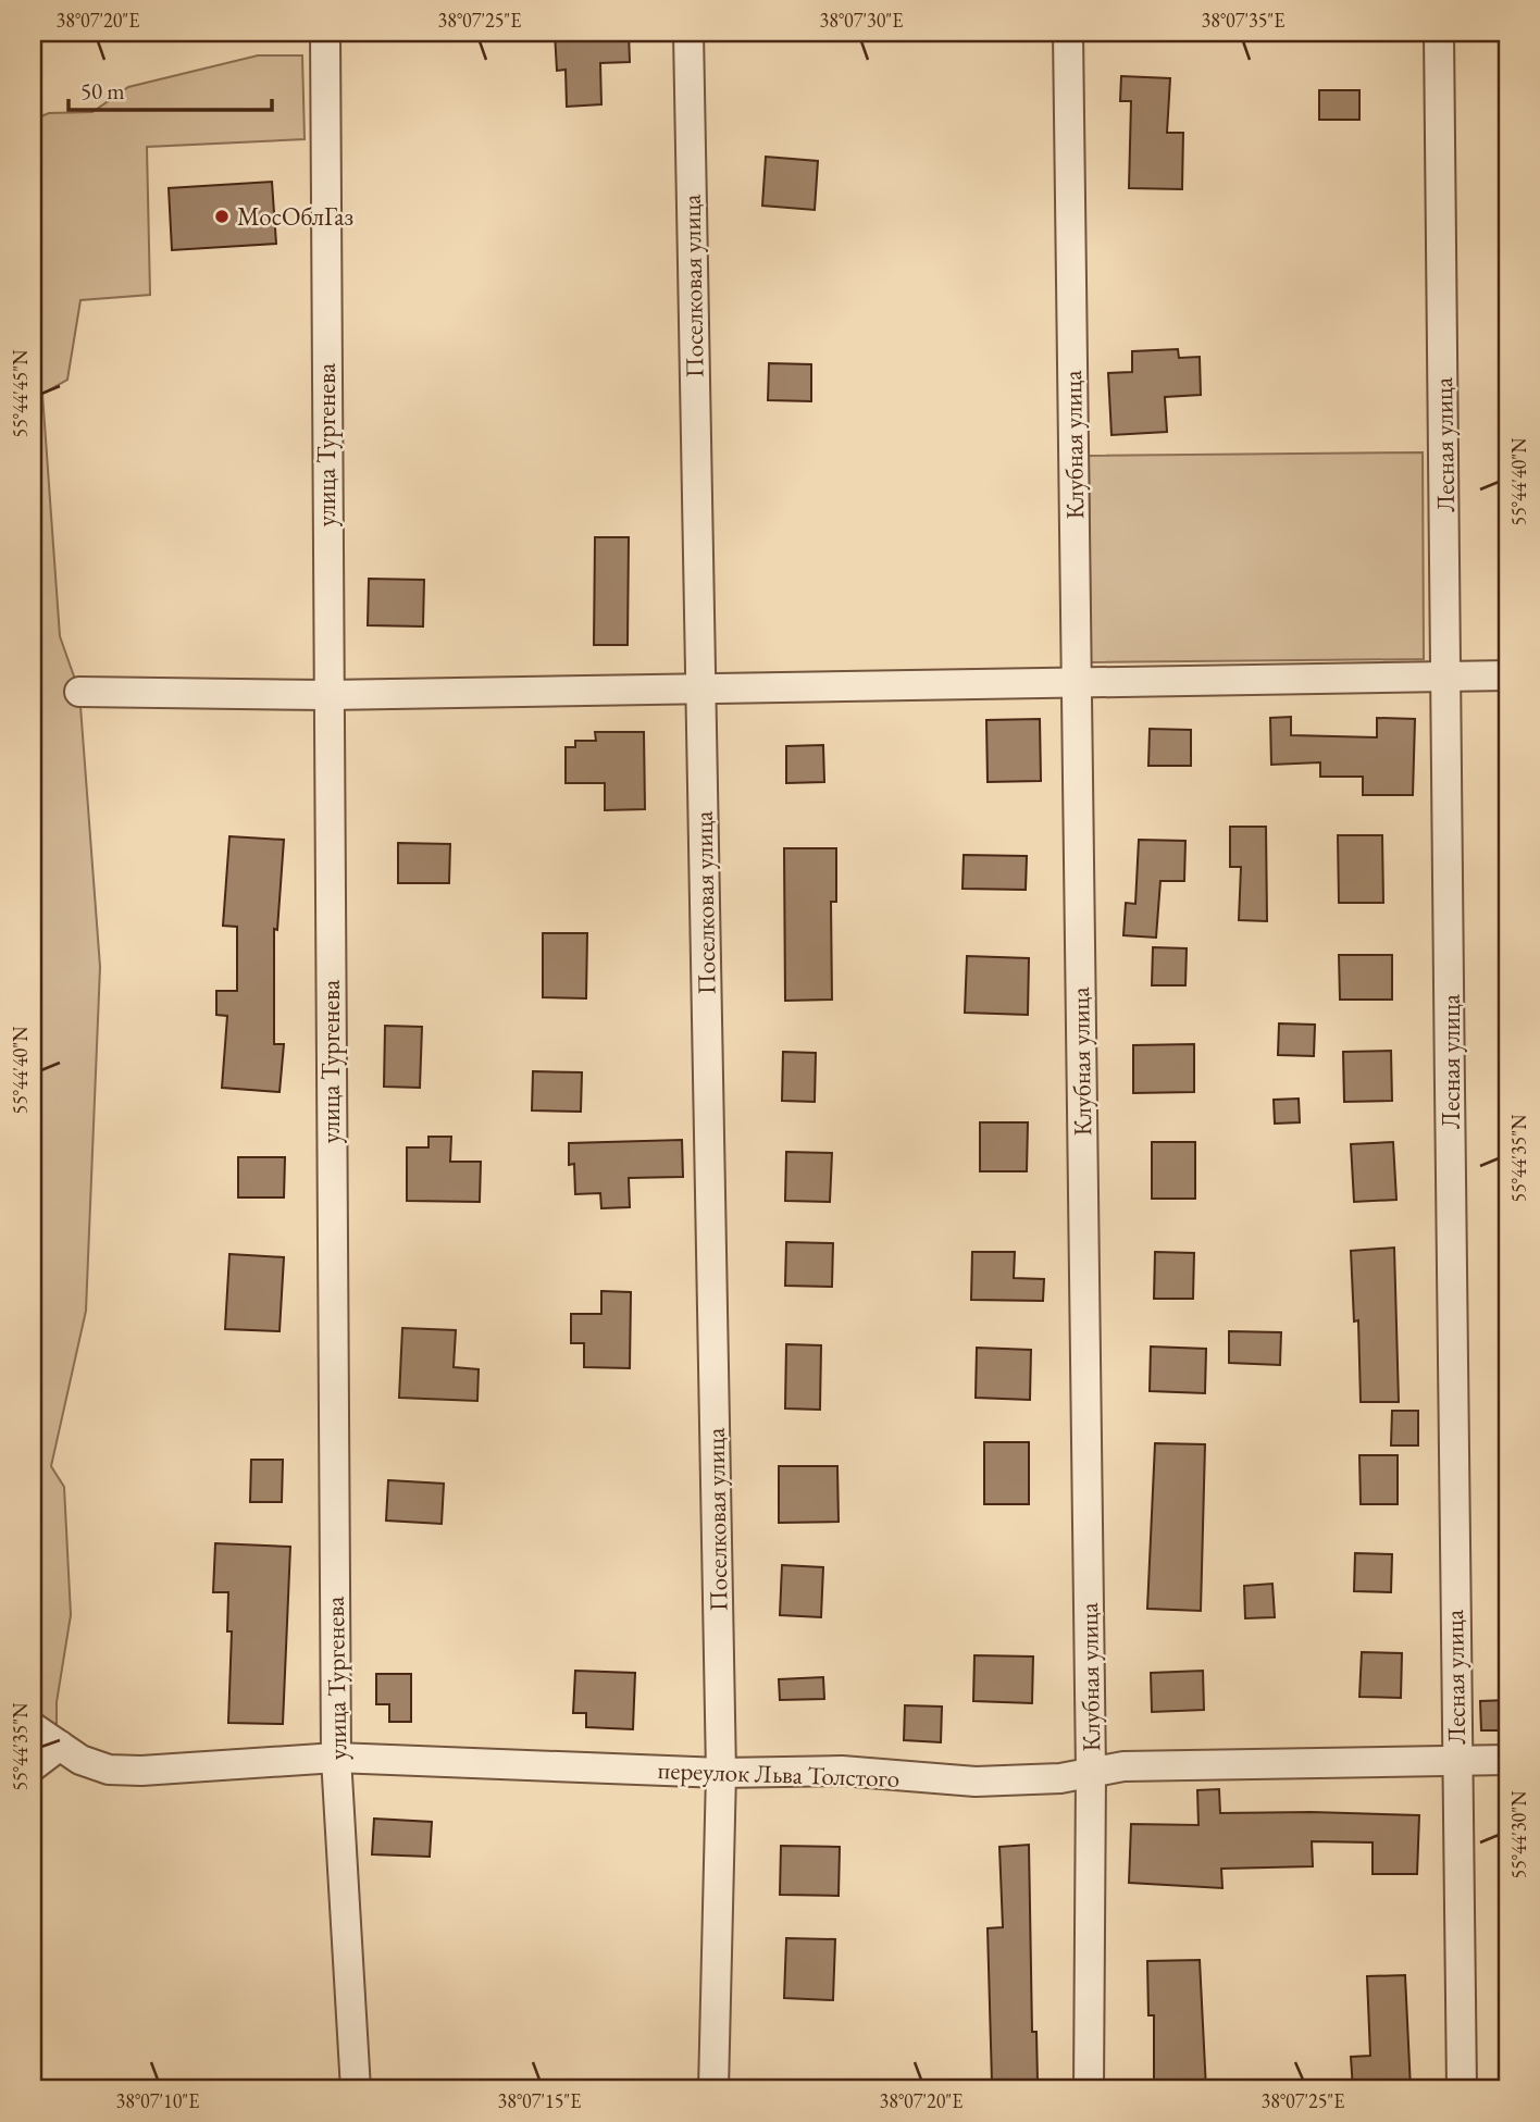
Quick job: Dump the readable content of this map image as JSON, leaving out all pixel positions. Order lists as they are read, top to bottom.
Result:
{
  "streets": {
    "street": [
      "Поселковая улица",
      "улица Тургенева",
      "Клубная улица",
      "Лесная улица",
      "переулок Льва Толстого"
    ]
  },
  "crossings": [
    ["Поселковая улица", "переулок Льва Толстого"],
    ["улица Тургенева", "переулок Льва Толстого"],
    ["Клубная улица", "переулок Льва Толстого"],
    ["Лесная улица", "переулок Льва Толстого"]
  ],
  "places": ["МосОблГаз"],
  "scale_bar": "50 m",
  "coordinates": [
    "38°07'20\"E",
    "38°07'25\"E",
    "38°07'30\"E",
    "38°07'35\"E",
    "55°44'45\"N",
    "55°44'40\"N",
    "55°44'35\"N",
    "55°44'30\"N",
    "38°07'10\"E",
    "38°07'15\"E"
  ]
}
